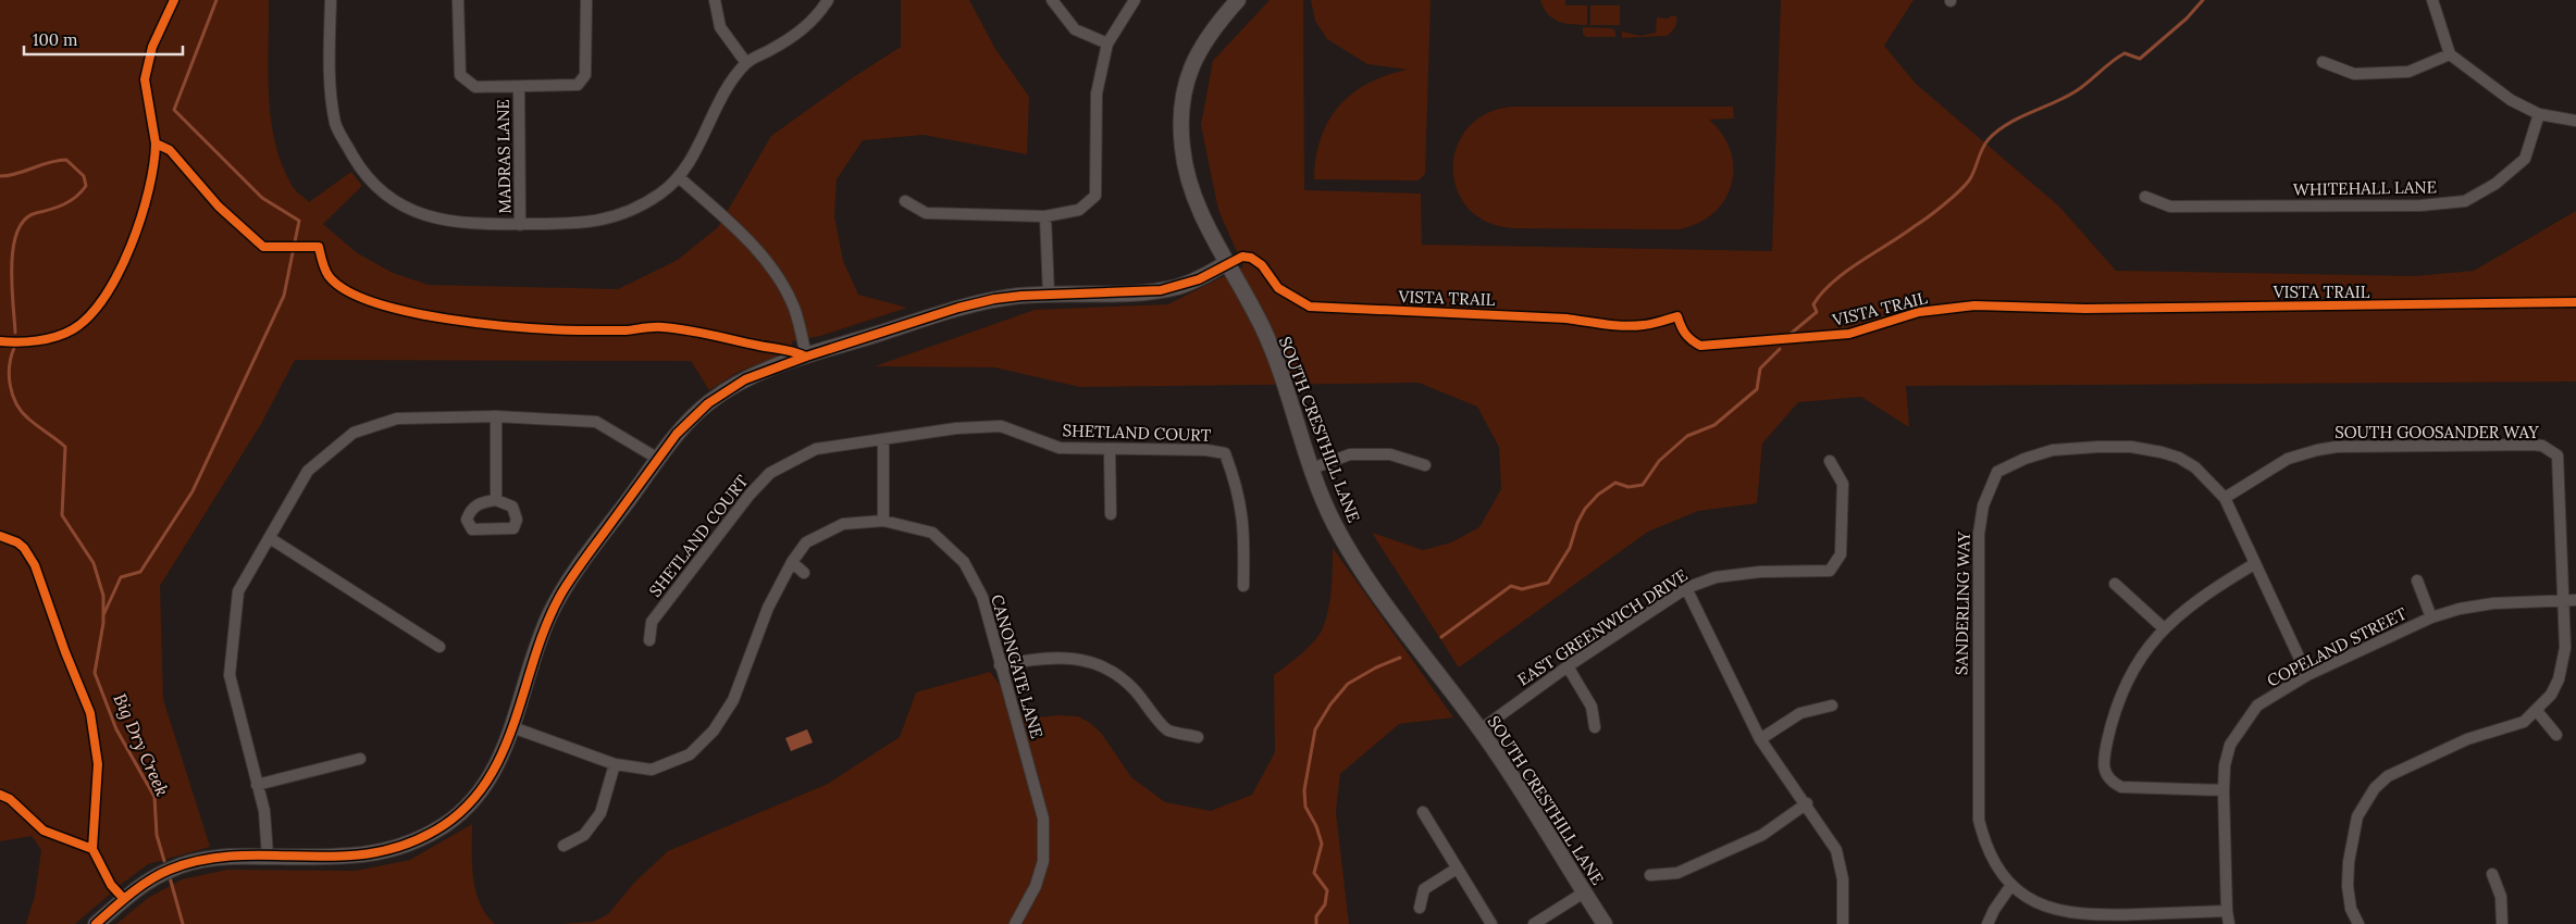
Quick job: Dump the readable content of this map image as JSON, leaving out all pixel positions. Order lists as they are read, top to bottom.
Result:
{
  "streets": {
    "street": [
      "MADRAS LANE",
      "WHITEHALL LANE",
      "SOUTH CRESTHILL LANE",
      "SOUTH GOOSANDER WAY",
      "SHETLAND COURT",
      "SANDERLING WAY",
      "EAST GREENWICH DRIVE",
      "COPELAND STREET",
      "CANONGATE LANE"
    ],
    "cycle path": ["VISTA TRAIL"]
  },
  "crossings": [
    ["SOUTH CRESTHILL LANE", "EAST GREENWICH DRIVE"],
    ["SOUTH GOOSANDER WAY", "SANDERLING WAY"],
    ["SOUTH GOOSANDER WAY", "COPELAND STREET"],
    ["SANDERLING WAY", "COPELAND STREET"]
  ],
  "water": ["Big Dry Creek"],
  "scale_bar": "100 m"
}
